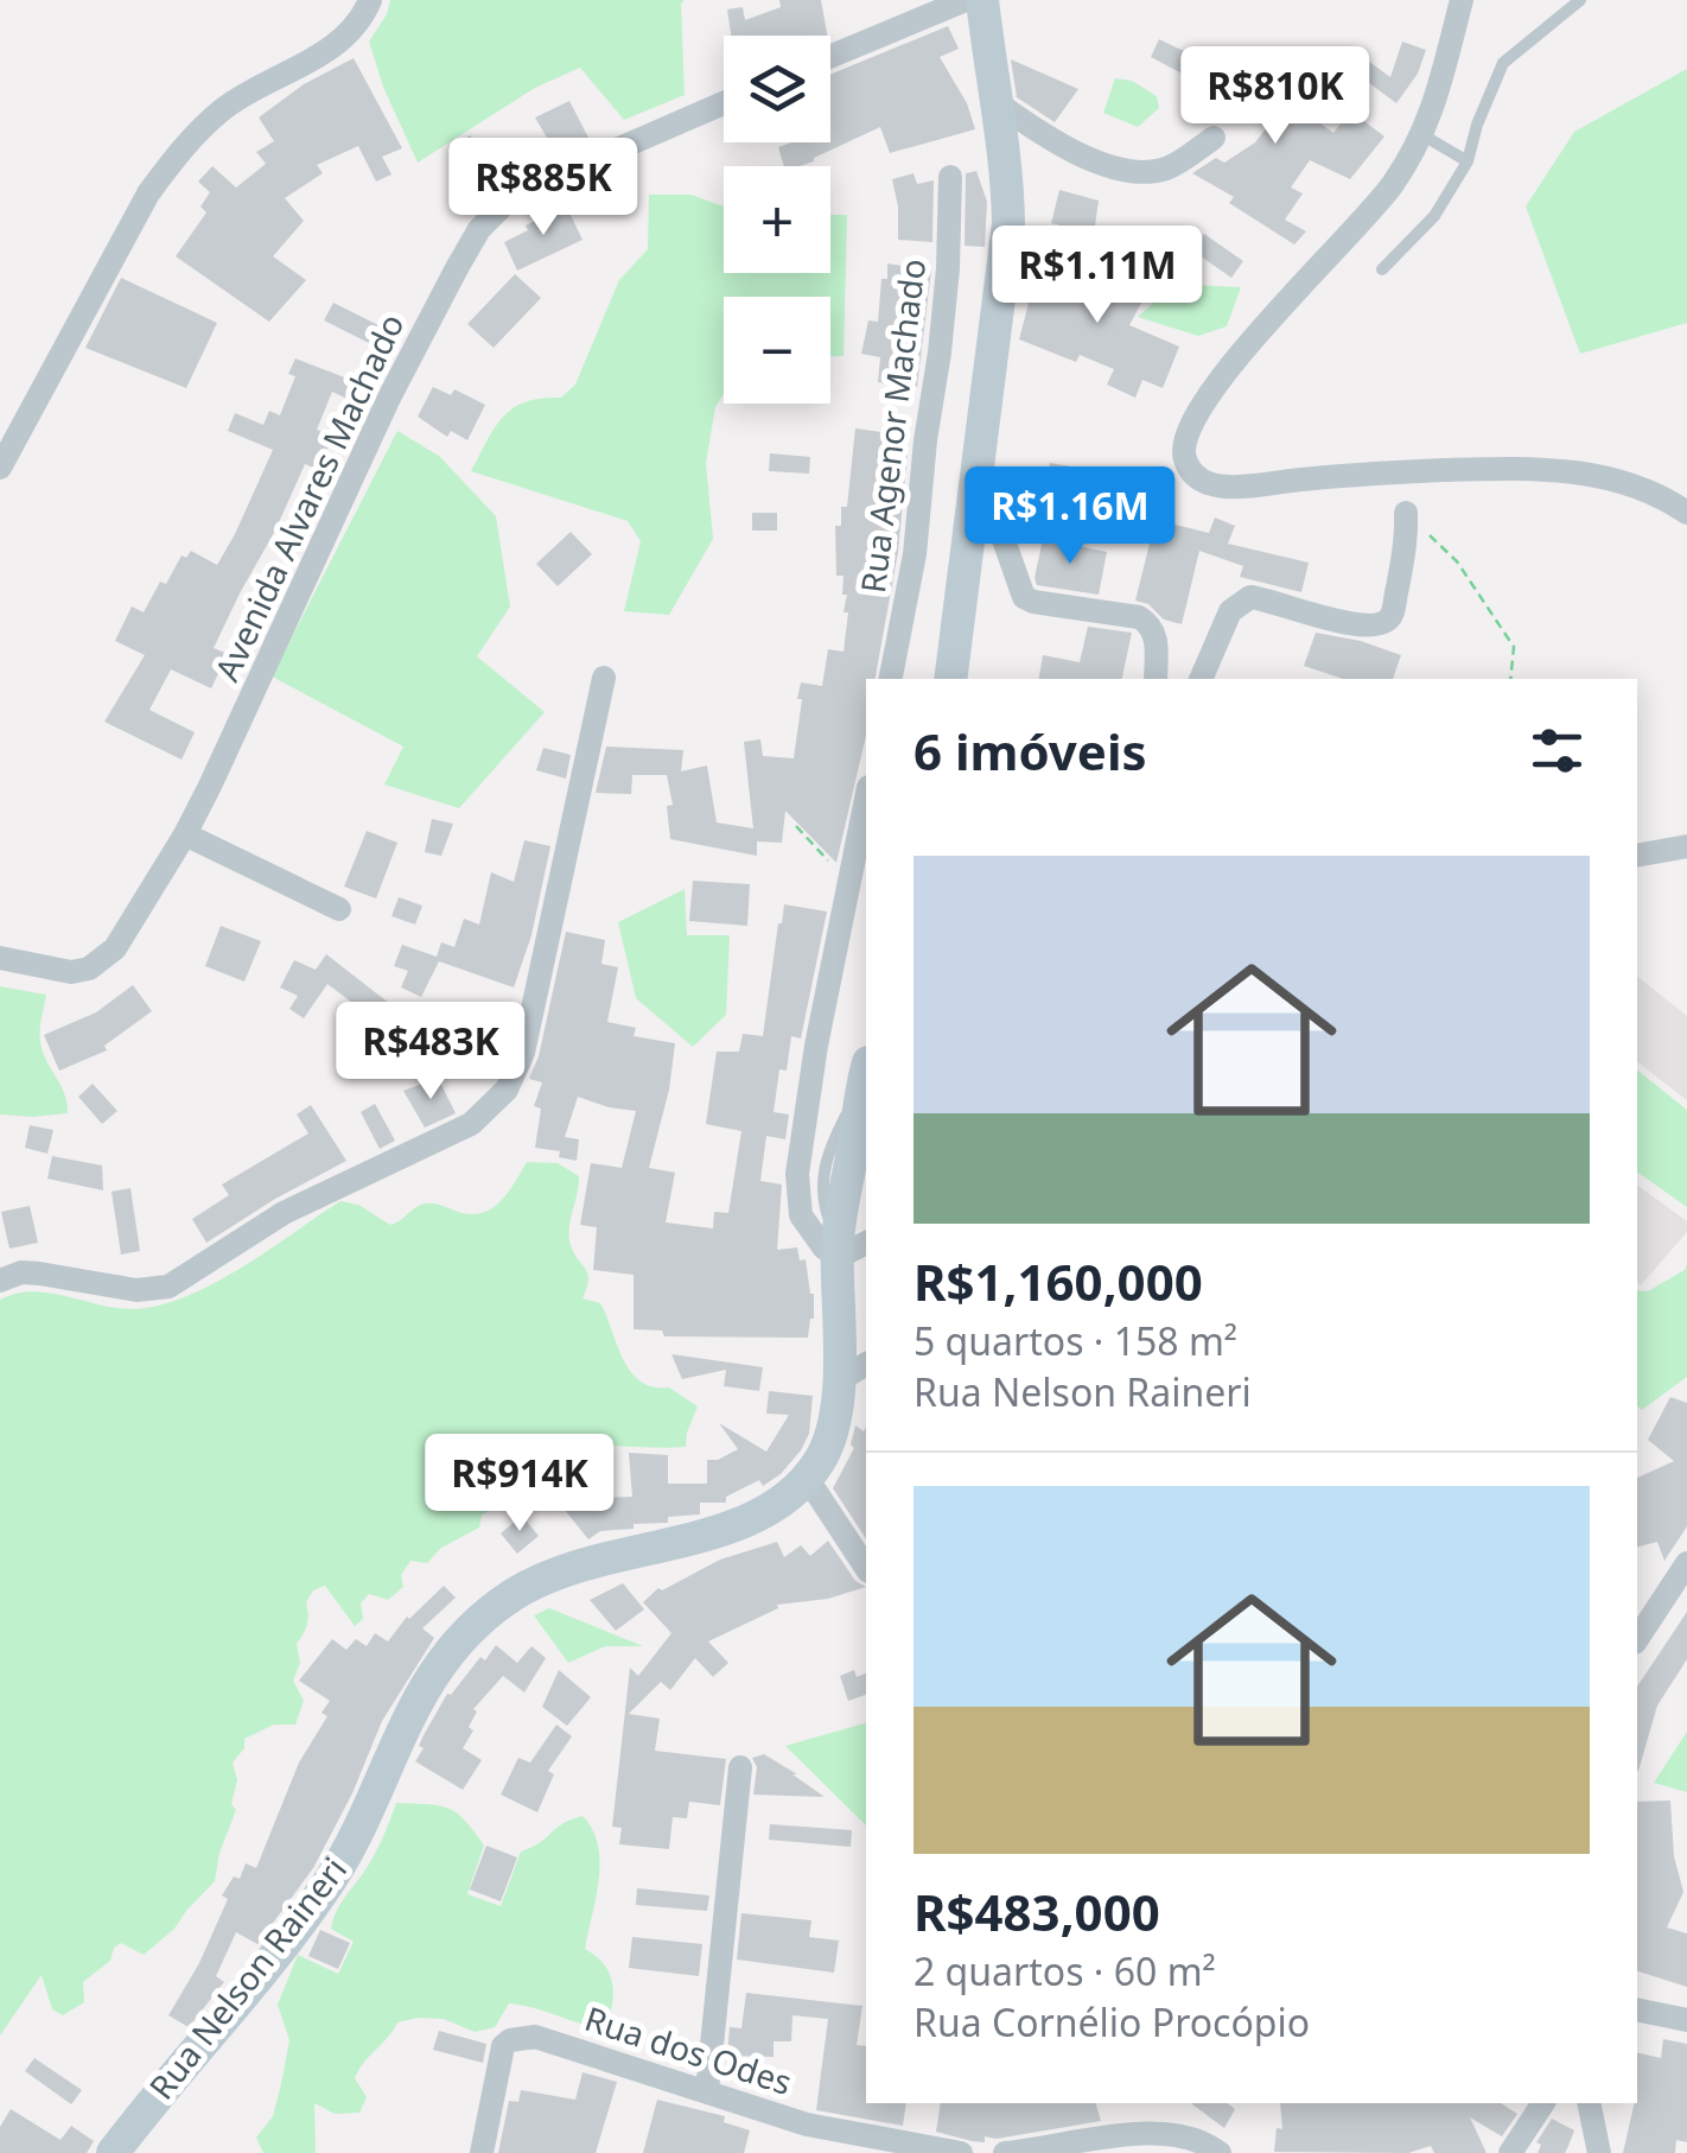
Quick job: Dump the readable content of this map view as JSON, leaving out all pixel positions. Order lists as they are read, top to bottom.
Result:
{
  "streets": {
    "main road": ["Rua Nelson Raineri"],
    "street": ["Rua Agenor Machado", "Avenida Alvares Machado", "Rua dos Odes"]
  },
  "page": {
    "map_buttons": ["+", "−"],
    "price": [
      "R$810K",
      "R$885K",
      "R$1.11M",
      "R$1.16M",
      "R$483K",
      "R$914K"
    ],
    "heading": "6 imóveis",
    "list": [
      {
        "name": "R$1,160,000",
        "note": "5 quartos · 158 m² · Rua Nelson Raineri"
      },
      {
        "name": "R$483,000",
        "note": "2 quartos · 60 m² · Rua Cornélio Procópio"
      }
    ]
  }
}
